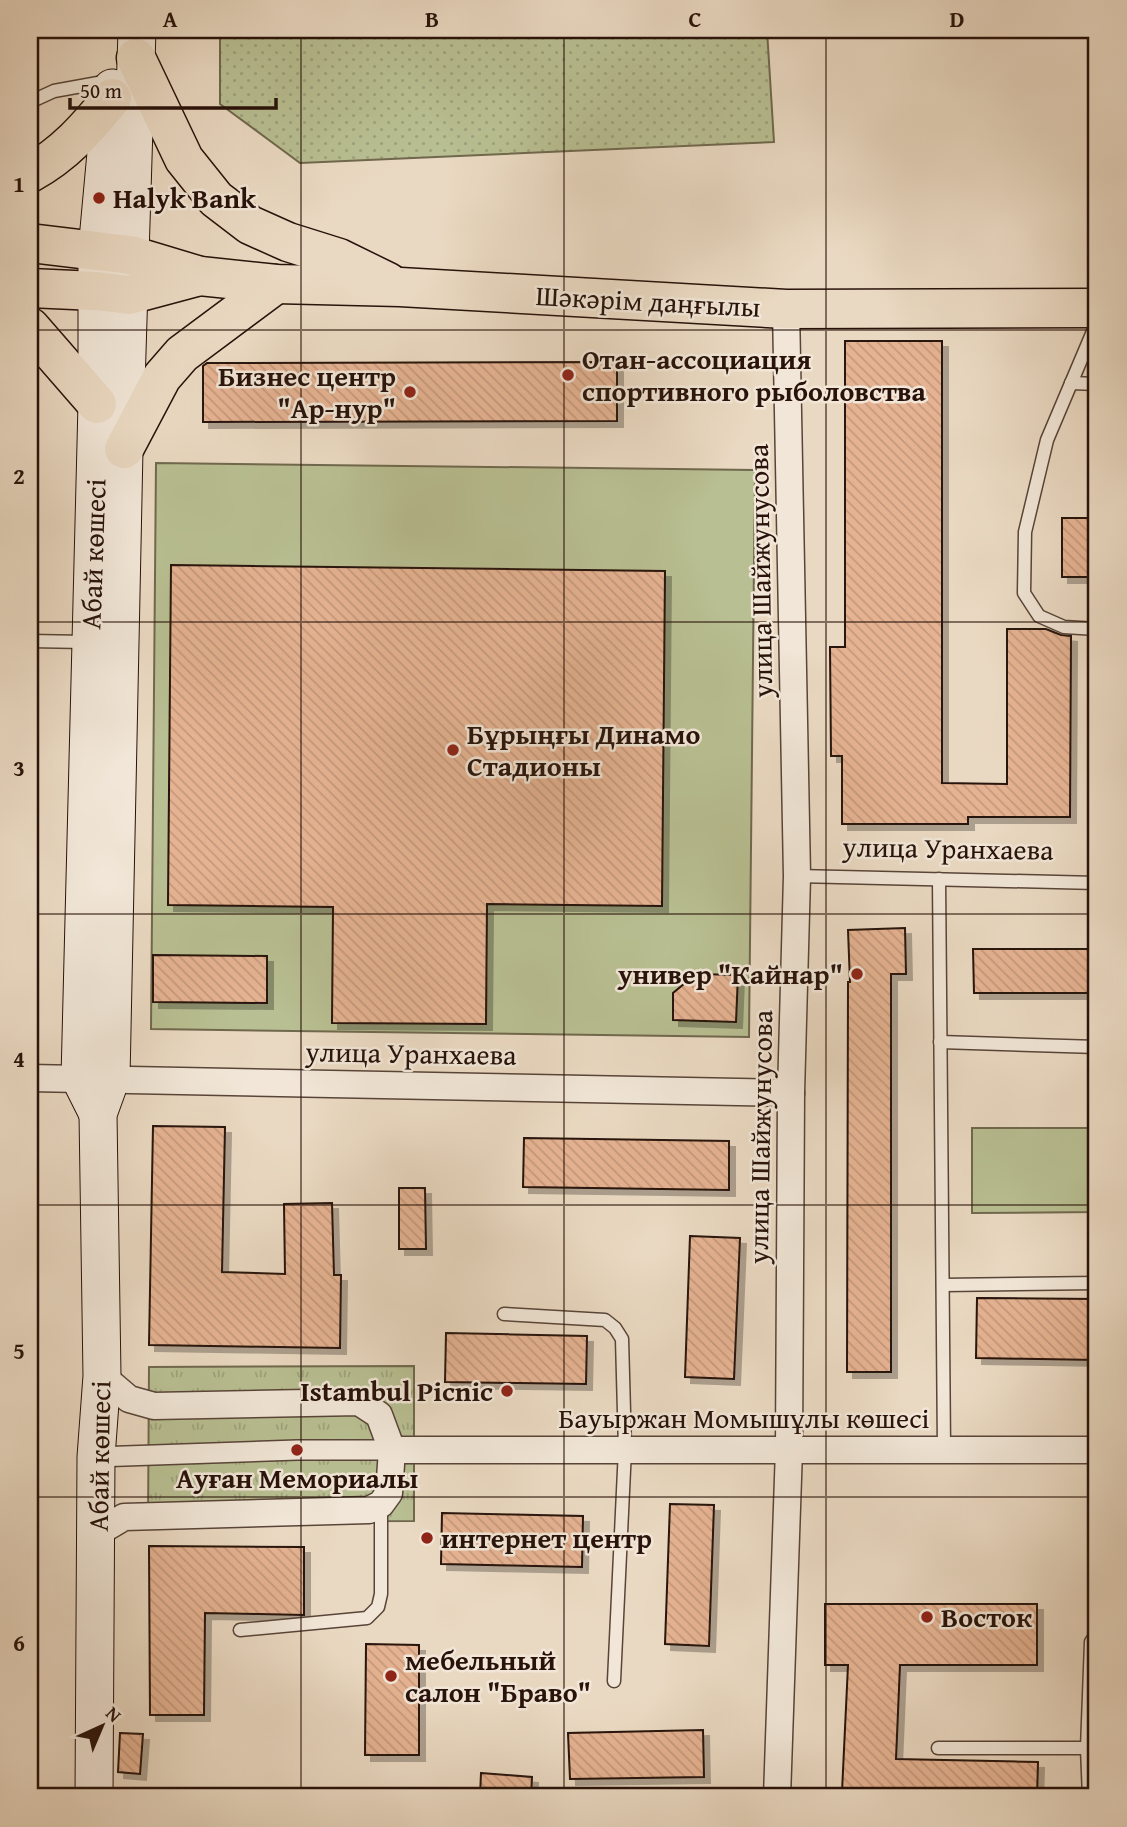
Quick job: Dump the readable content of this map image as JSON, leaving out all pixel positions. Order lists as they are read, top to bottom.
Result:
{
  "streets": {
    "main road": ["Шәкәрім даңғылы", "Абай көшесі"],
    "street": ["улица Шайжунусова", "улица Уранхаева", "Бауыржан Момышұлы көшесі"]
  },
  "crossings": [
    ["Шәкәрім даңғылы", "Абай көшесі"],
    ["Шәкәрім даңғылы", "улица Шайжунусова"],
    ["Абай көшесі", "улица Уранхаева"],
    ["улица Шайжунусова", "улица Уранхаева"],
    ["улица Шайжунусова", "Бауыржан Момышұлы көшесі"]
  ],
  "places": [
    "Halyk Bank",
    "Отан-ассоциация спортивного рыболовства",
    "Бизнес центр \"Ар-нур\"",
    "Бұрыңғы Динамо Стадионы",
    "универ \"Кайнар\"",
    "Istambul Picnic",
    "Ауған Мемориалы",
    "интернет центр",
    "Восток",
    "мебельный салон \"Браво\""
  ],
  "scale_bar": "50 m",
  "north": "top right",
  "grid": {
    "columns": [
      "A",
      "B",
      "C",
      "D"
    ],
    "rows": [
      "1",
      "2",
      "3",
      "4",
      "5",
      "6"
    ]
  }
}
